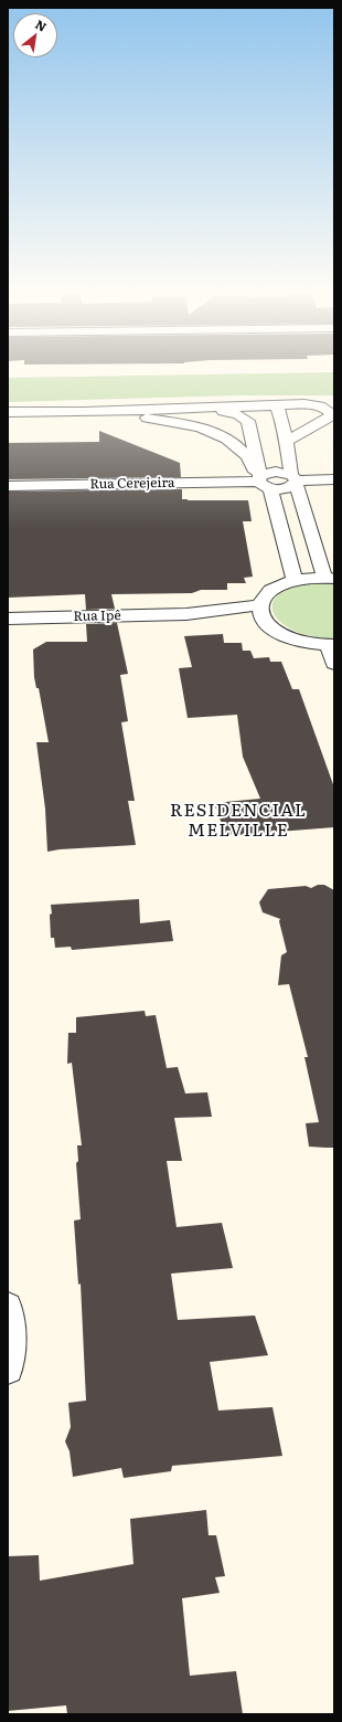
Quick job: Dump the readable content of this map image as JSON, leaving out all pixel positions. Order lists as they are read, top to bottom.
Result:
{
  "streets": {
    "street": ["Rua Cerejeira", "Rua Ipê"]
  },
  "districts": ["RESIDENCIAL MELVILLE"],
  "north": "top right"
}
